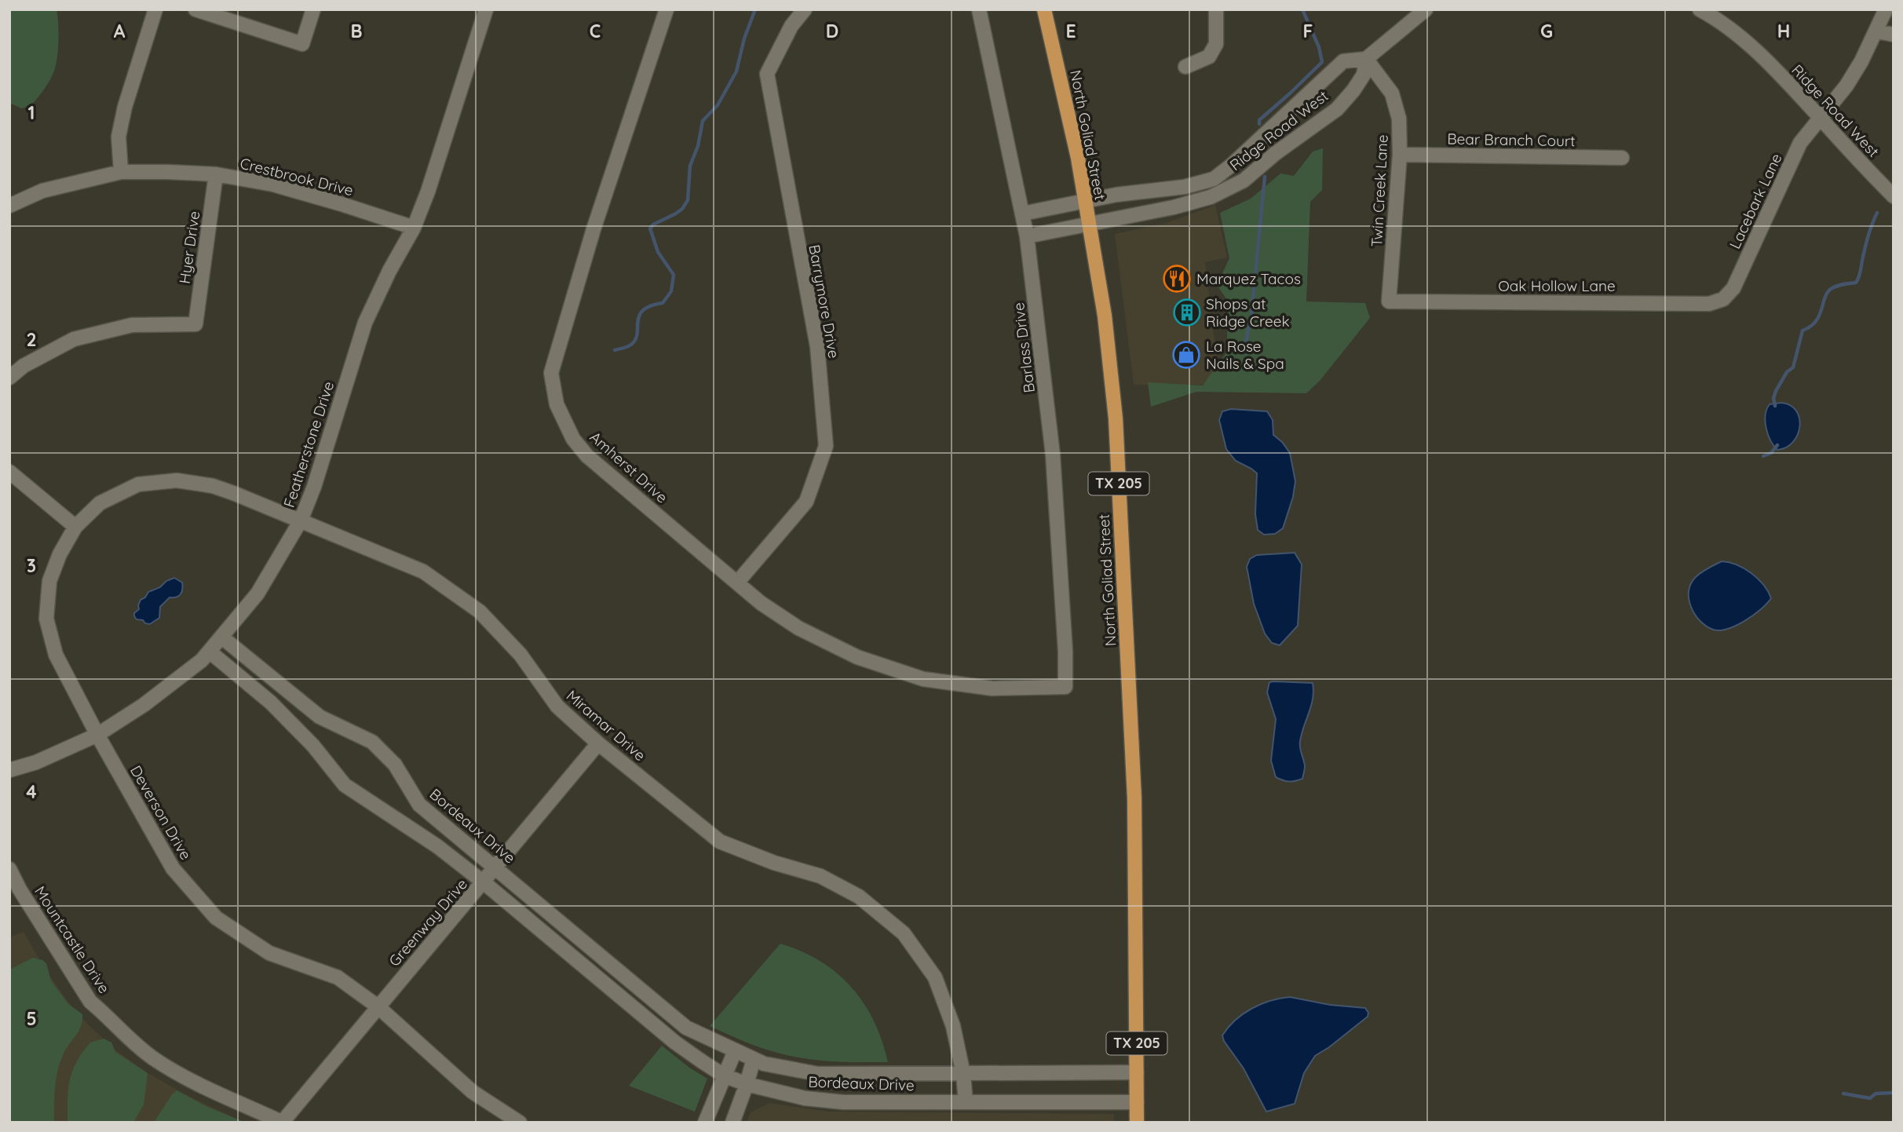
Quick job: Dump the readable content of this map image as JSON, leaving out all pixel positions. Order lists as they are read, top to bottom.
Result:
{
  "streets": {
    "main road": ["North Goliad Street", "TX 205"],
    "street": [
      "Ridge Road West",
      "Bear Branch Court",
      "Crestbrook Drive",
      "Twin Creek Lane",
      "Lacebark Lane",
      "Hyer Drive",
      "Oak Hollow Lane",
      "Barrymore Drive",
      "Barlass Drive",
      "Featherstone Drive",
      "Amherst Drive",
      "Miramar Drive",
      "Deverson Drive",
      "Bordeaux Drive",
      "Greenway Drive",
      "Mountcastle Drive"
    ]
  },
  "crossings": [
    ["Ridge Road West", "North Goliad Street"],
    ["Ridge Road West", "Twin Creek Lane"],
    ["Ridge Road West", "Lacebark Lane"],
    ["Ridge Road West", "Barlass Drive"],
    ["North Goliad Street", "Bordeaux Drive"],
    ["Bear Branch Court", "Twin Creek Lane"],
    ["Crestbrook Drive", "Hyer Drive"],
    ["Crestbrook Drive", "Featherstone Drive"],
    ["Twin Creek Lane", "Oak Hollow Lane"],
    ["Lacebark Lane", "Oak Hollow Lane"],
    ["Barrymore Drive", "Amherst Drive"],
    ["Barlass Drive", "Amherst Drive"],
    ["Featherstone Drive", "Miramar Drive"],
    ["Featherstone Drive", "Deverson Drive"],
    ["Featherstone Drive", "Bordeaux Drive"],
    ["Miramar Drive", "Deverson Drive"],
    ["Miramar Drive", "Bordeaux Drive"],
    ["Miramar Drive", "Greenway Drive"],
    ["Deverson Drive", "Greenway Drive"],
    ["Bordeaux Drive", "Greenway Drive"],
    ["Greenway Drive", "Mountcastle Drive"]
  ],
  "places": {
    "restaurant": ["Marquez Tacos"],
    "building": ["Shops at Ridge Creek"],
    "shop": ["La Rose Nails & Spa"]
  },
  "grid": {
    "columns": [
      "A",
      "B",
      "C",
      "D",
      "E",
      "F",
      "G",
      "H"
    ],
    "rows": [
      "1",
      "2",
      "3",
      "4",
      "5"
    ]
  }
}
